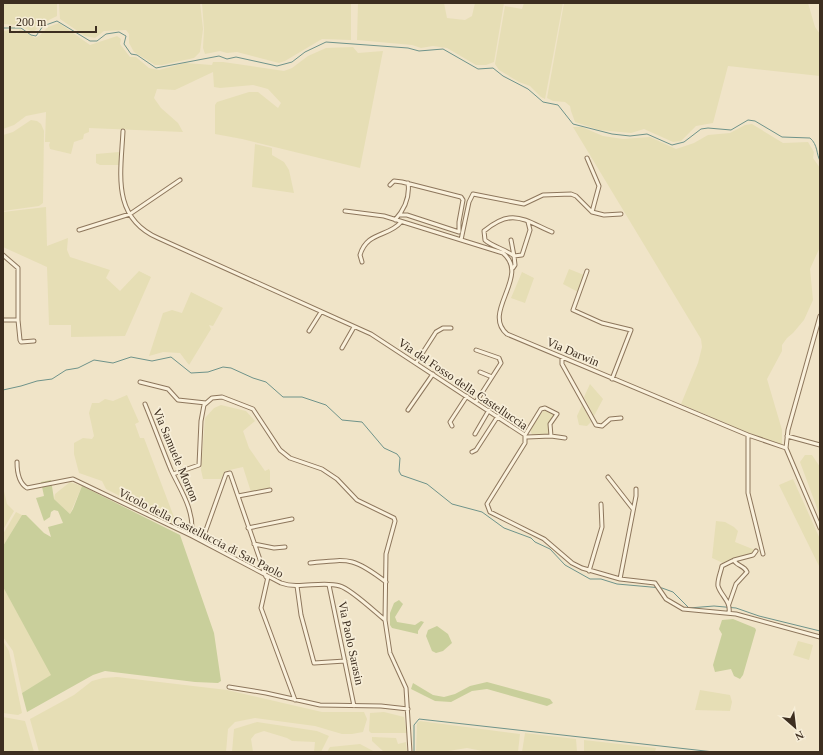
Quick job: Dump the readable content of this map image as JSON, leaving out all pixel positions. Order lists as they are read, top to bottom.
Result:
{
  "streets": {
    "street": [
      "Via Darwin",
      "Via del Fosso della Castelluccia",
      "Via Samuele Morton",
      "Vicolo della Castelluccia di San Paolo",
      "Via Paolo Sarasin"
    ]
  },
  "crossings": [
    ["Via Samuele Morton", "Vicolo della Castelluccia di San Paolo"],
    ["Vicolo della Castelluccia di San Paolo", "Via Paolo Sarasin"]
  ],
  "scale_bar": "200 m",
  "north": "bottom right"
}
